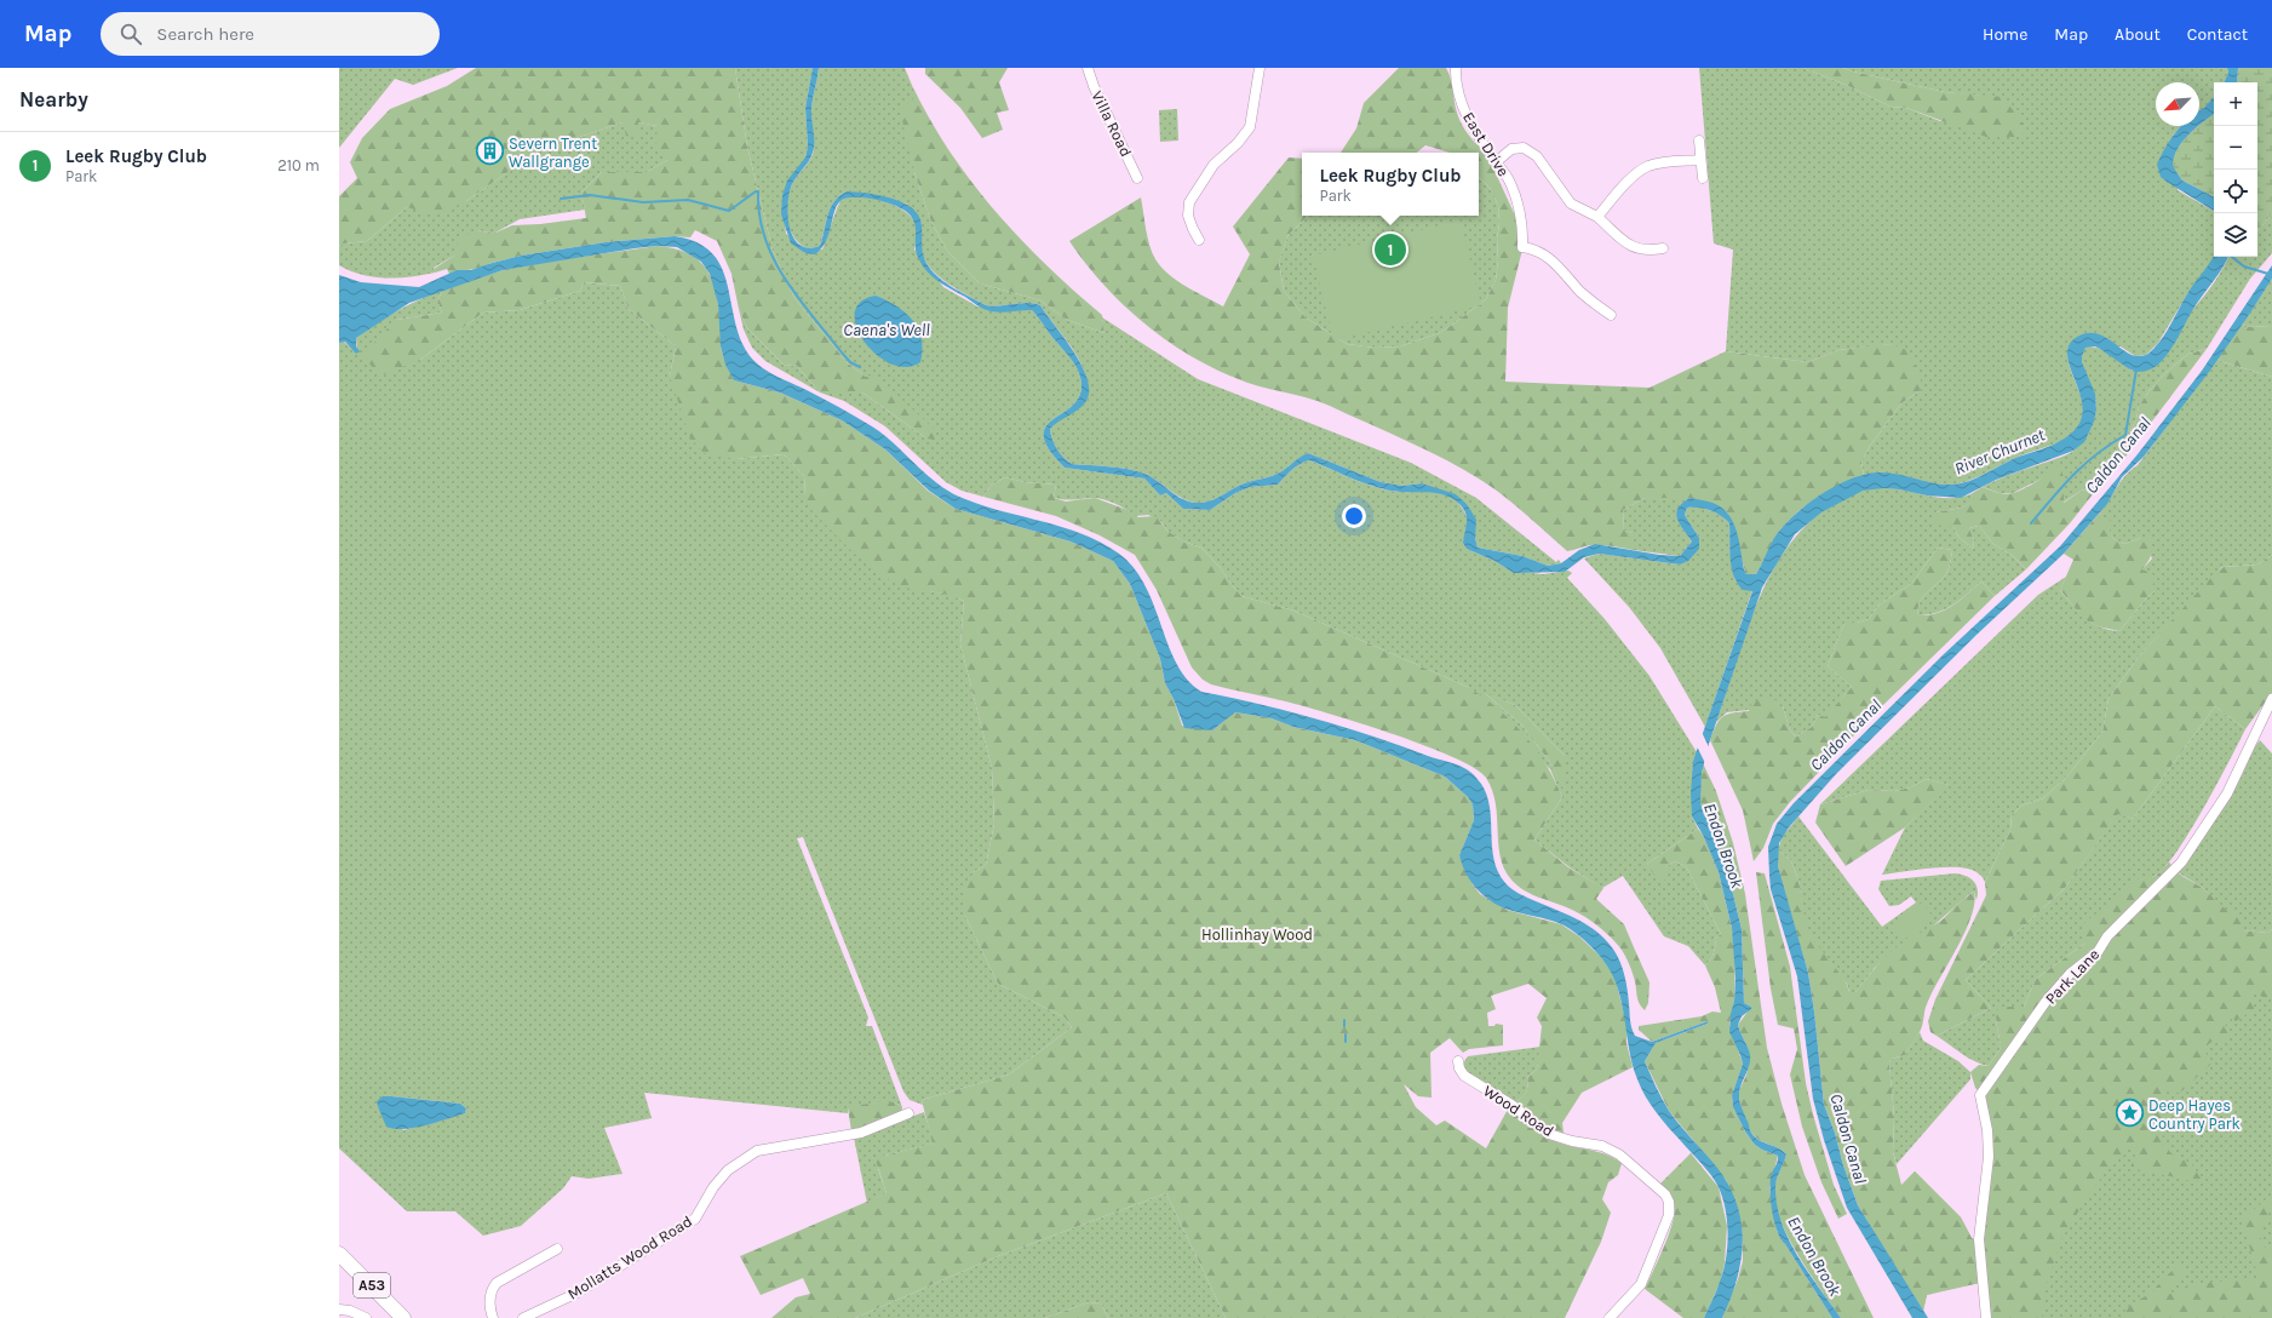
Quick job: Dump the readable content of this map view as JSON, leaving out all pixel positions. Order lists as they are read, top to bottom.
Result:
{
  "streets": {
    "highway": ["A53"],
    "street": [
      "Villa Road",
      "East Drive",
      "Park Lane",
      "Wood Road",
      "Mollatts Wood Road"
    ]
  },
  "water": [
    "Caena's Well",
    "River Churnet",
    "Caldon Canal",
    "Endon Brook"
  ],
  "parks": ["Hollinhay Wood"],
  "places": {
    "building": ["Severn Trent Wallgrange"],
    "place": ["Deep Hayes Country Park"]
  },
  "north": "bottom left",
  "page": {
    "header": "Map",
    "search": "Search here",
    "nav": [
      "Home",
      "Map",
      "About",
      "Contact"
    ],
    "heading": "Nearby",
    "map_buttons": ["+", "−"],
    "list": [
      {
        "mark": "1",
        "name": "Leek Rugby Club",
        "note": "Park",
        "value": "210 m"
      }
    ],
    "popup": ["Leek Rugby Club", "Park"],
    "pins": "1"
  }
}
